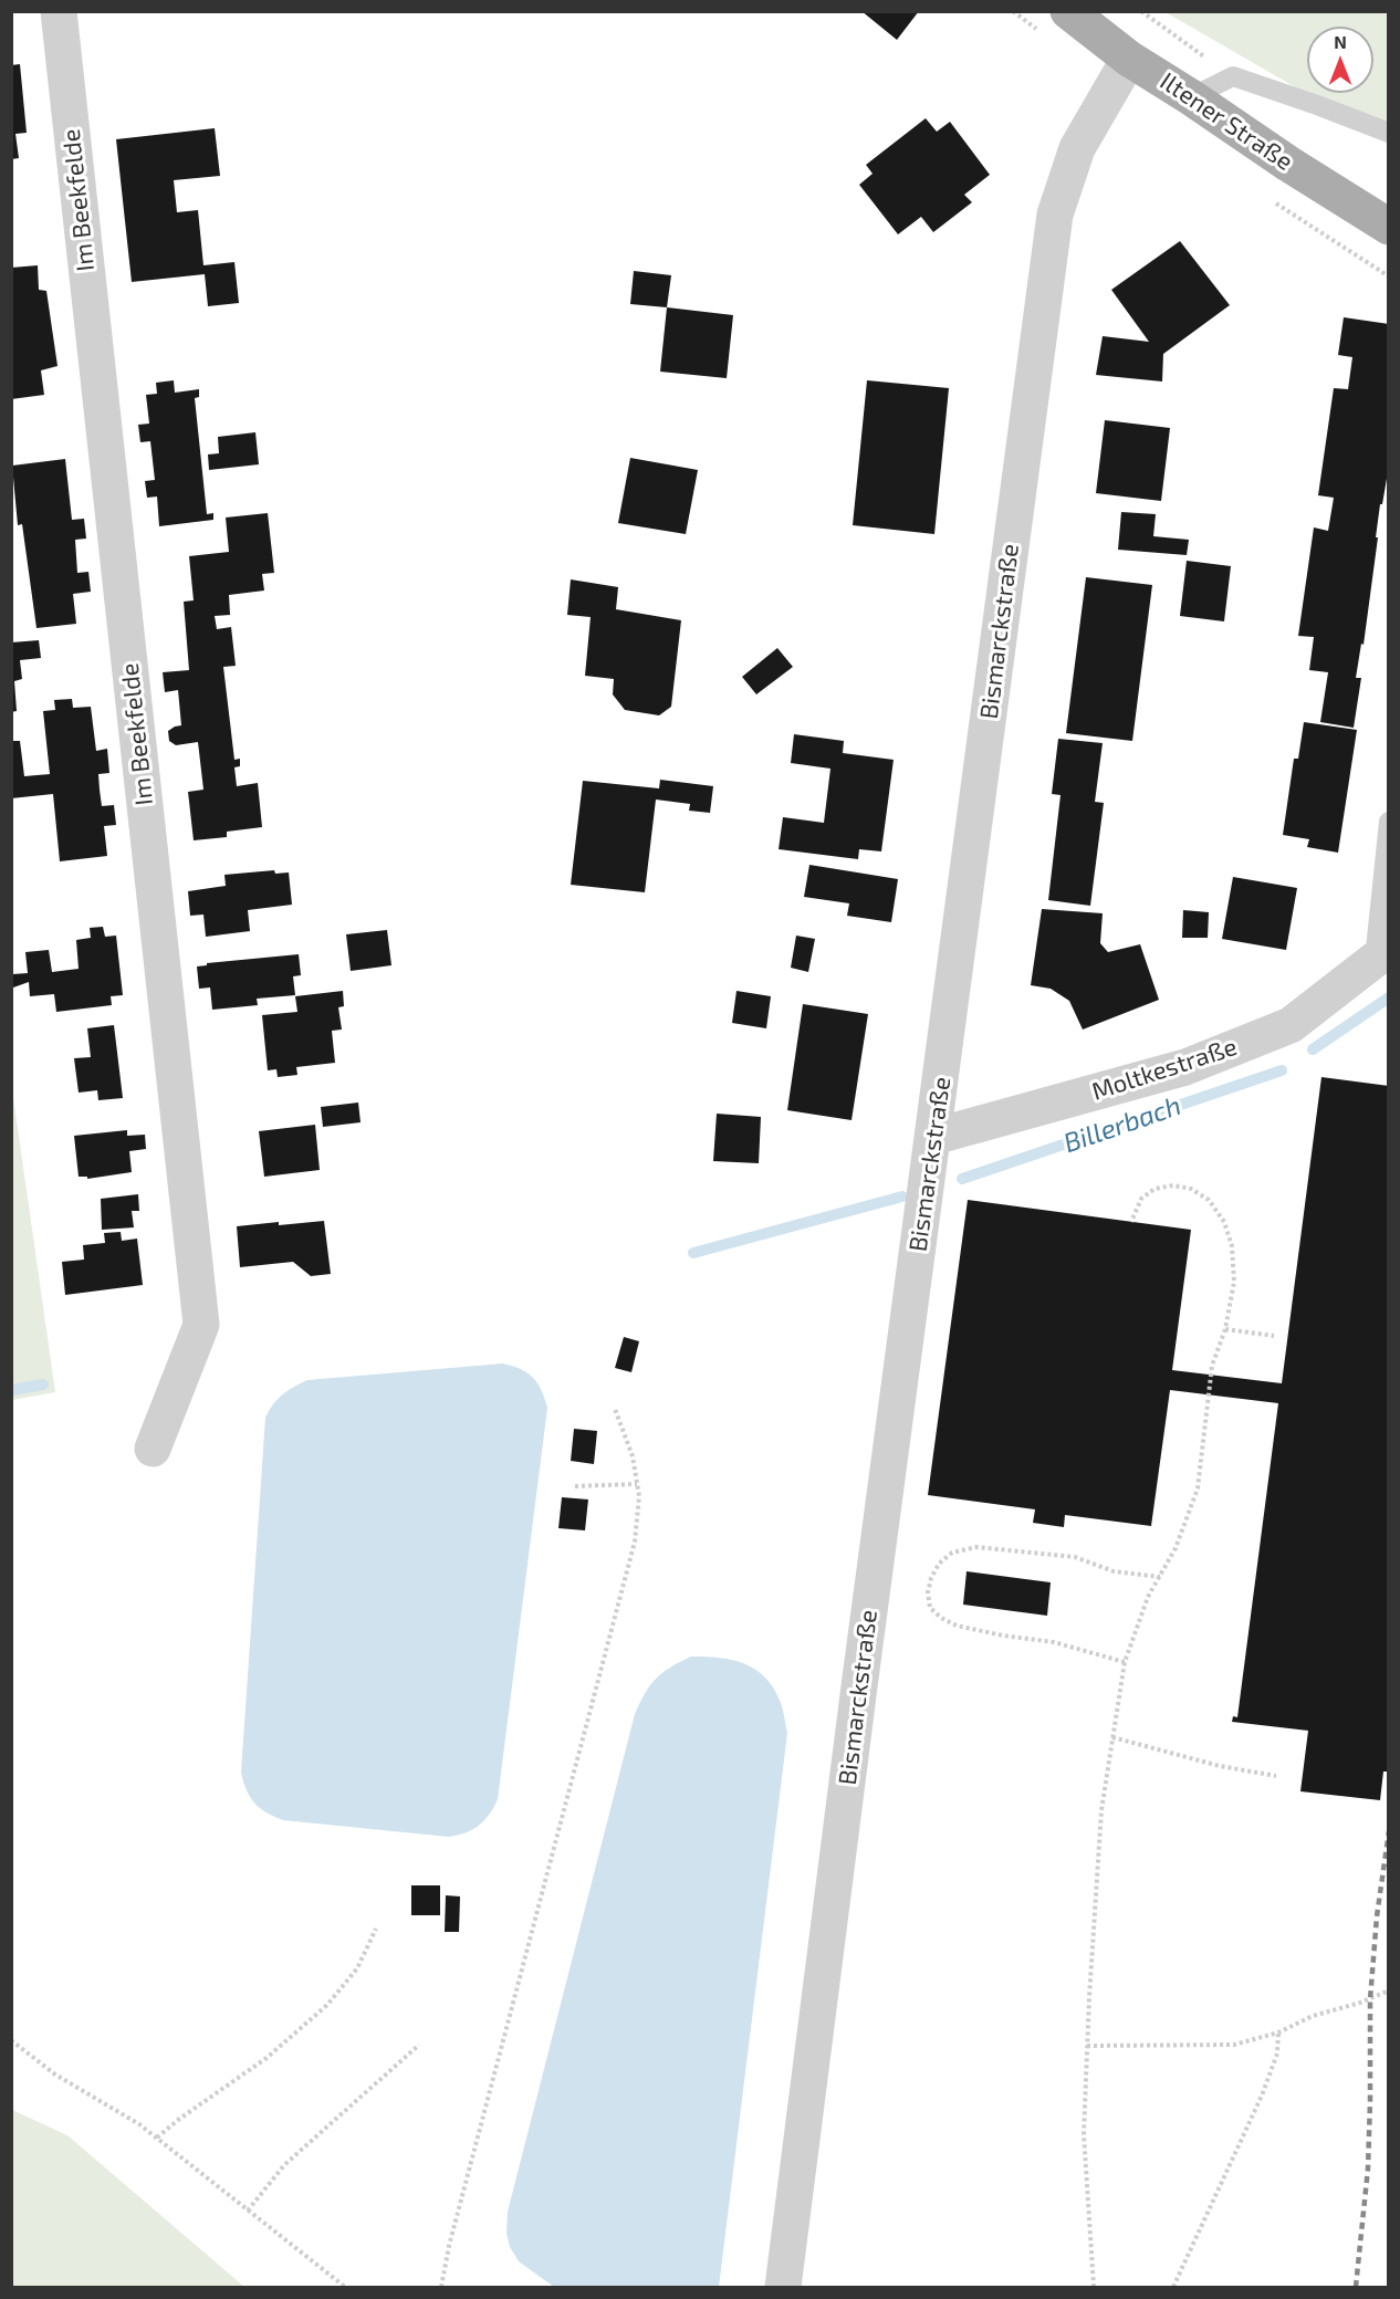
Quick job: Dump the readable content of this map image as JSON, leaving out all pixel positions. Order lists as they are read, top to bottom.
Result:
{
  "streets": {
    "main road": ["Iltener Straße"],
    "street": ["Im Beekfelde", "Bismarckstraße", "Moltkestraße"]
  },
  "crossings": [
    ["Iltener Straße", "Bismarckstraße"],
    ["Bismarckstraße", "Moltkestraße"]
  ],
  "water": ["Billerbach"],
  "north": "top"
}
